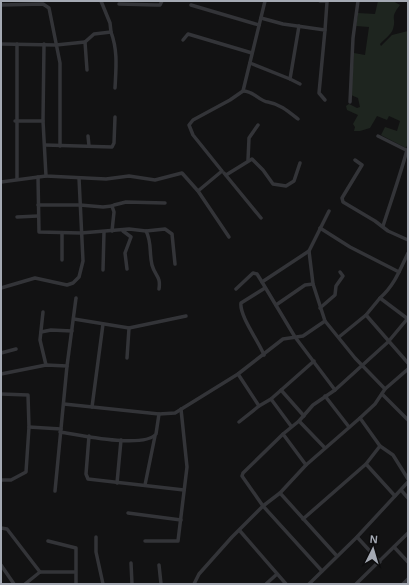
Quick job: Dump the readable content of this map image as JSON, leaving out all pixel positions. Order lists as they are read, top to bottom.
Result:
{
  "north": "top"
}
